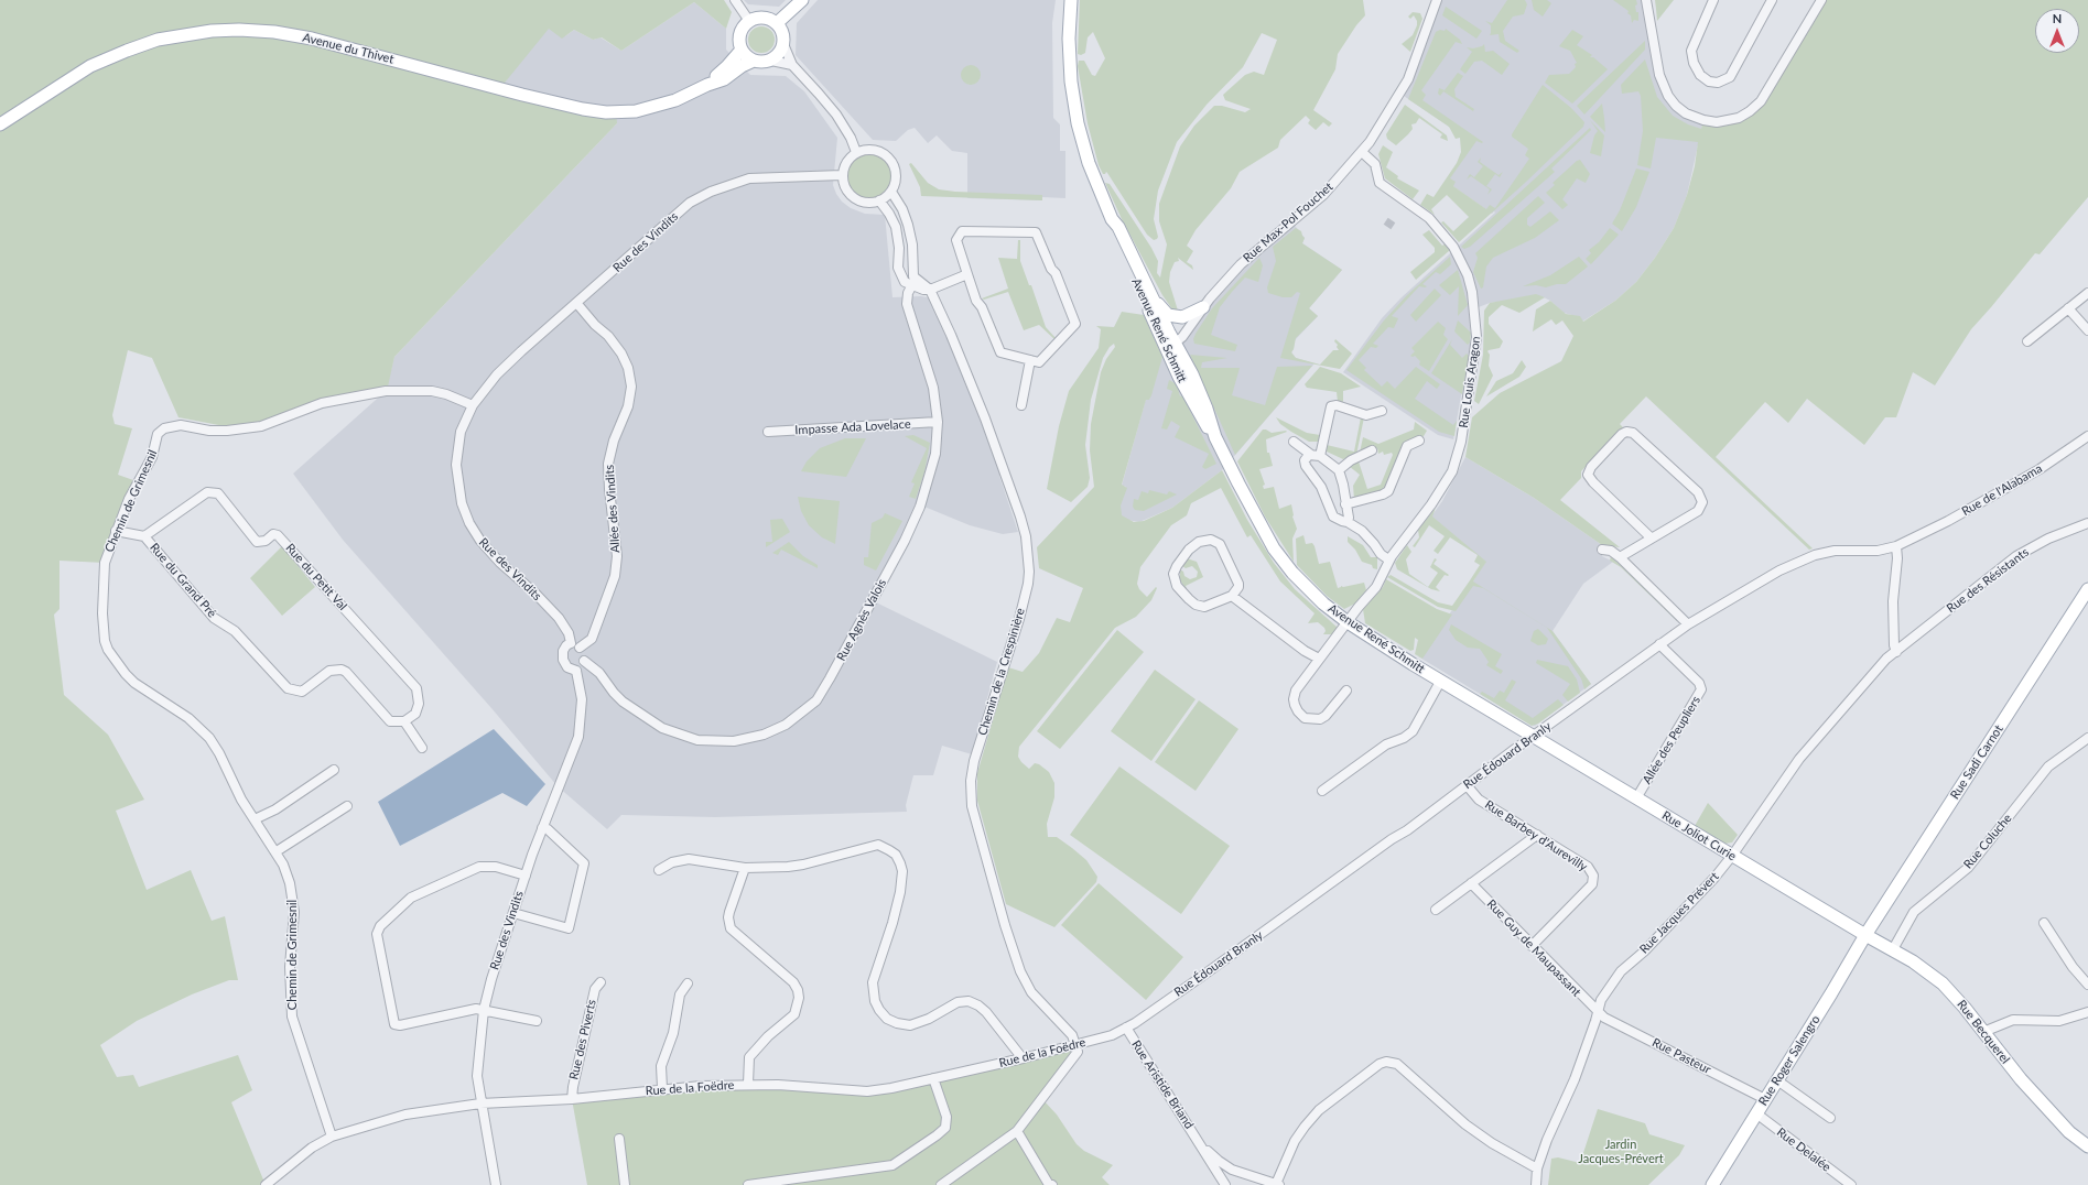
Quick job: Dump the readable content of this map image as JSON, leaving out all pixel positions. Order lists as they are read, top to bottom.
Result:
{
  "streets": {
    "main road": [
      "Avenue du Thivet",
      "Avenue René Schmitt",
      "Rue Sadi Carnot",
      "Rue Joliot Curie",
      "Rue Becquerel",
      "Rue Roger Salengro"
    ],
    "street": [
      "Rue Max-Pol Fouchet",
      "Rue des Vindits",
      "Rue Louis Aragon",
      "Impasse Ada Lovelace",
      "Rue de l'Alabama",
      "Chemin de Grimesnil",
      "Allée des Vindits",
      "Rue du Petit Val",
      "Rue du Grand Pré",
      "Rue des Résistants",
      "Rue Agnès Valois",
      "Chemin de la Crespinière",
      "Allée des Peupliers",
      "Rue Édouard Branly",
      "Rue Barbey d'Aurevilly",
      "Rue Coluche",
      "Rue Jacques Prévert",
      "Rue Guy de Maupassant",
      "Rue des Piverts",
      "Rue de la Foëdre",
      "Rue Pasteur",
      "Rue Aristide Briand",
      "Rue Delalée"
    ]
  },
  "crossings": [
    ["Rue Max-Pol Fouchet", "Avenue René Schmitt"],
    ["Rue Max-Pol Fouchet", "Rue Louis Aragon"],
    ["Rue des Vindits", "Chemin de Grimesnil"],
    ["Rue des Vindits", "Allée des Vindits"],
    ["Rue des Vindits", "Rue Agnès Valois"],
    ["Rue des Vindits", "Rue de la Foëdre"],
    ["Avenue René Schmitt", "Rue Louis Aragon"],
    ["Avenue René Schmitt", "Rue Édouard Branly"],
    ["Avenue René Schmitt", "Rue Joliot Curie"],
    ["Impasse Ada Lovelace", "Rue Agnès Valois"],
    ["Rue de l'Alabama", "Rue Édouard Branly"],
    ["Chemin de Grimesnil", "Rue du Grand Pré"],
    ["Chemin de Grimesnil", "Rue de la Foëdre"],
    ["Allée des Vindits", "Rue Agnès Valois"],
    ["Rue du Petit Val", "Rue du Grand Pré"],
    ["Rue des Résistants", "Rue Jacques Prévert"],
    ["Chemin de la Crespinière", "Rue de la Foëdre"],
    ["Allée des Peupliers", "Rue Édouard Branly"],
    ["Allée des Peupliers", "Rue Joliot Curie"],
    ["Rue Édouard Branly", "Rue Barbey d'Aurevilly"],
    ["Rue Édouard Branly", "Rue Joliot Curie"],
    ["Rue Édouard Branly", "Rue de la Foëdre"],
    ["Rue Édouard Branly", "Rue Aristide Briand"],
    ["Rue Sadi Carnot", "Rue Joliot Curie"],
    ["Rue Sadi Carnot", "Rue Becquerel"],
    ["Rue Sadi Carnot", "Rue Roger Salengro"],
    ["Rue Barbey d'Aurevilly", "Rue Guy de Maupassant"],
    ["Rue Joliot Curie", "Rue Jacques Prévert"],
    ["Rue Joliot Curie", "Rue Becquerel"],
    ["Rue Joliot Curie", "Rue Roger Salengro"],
    ["Rue Coluche", "Rue Becquerel"],
    ["Rue Jacques Prévert", "Rue Guy de Maupassant"],
    ["Rue Jacques Prévert", "Rue Pasteur"],
    ["Rue Guy de Maupassant", "Rue Pasteur"],
    ["Rue Becquerel", "Rue Roger Salengro"],
    ["Rue des Piverts", "Rue de la Foëdre"],
    ["Rue de la Foëdre", "Rue Aristide Briand"],
    ["Rue Pasteur", "Rue Roger Salengro"],
    ["Rue Roger Salengro", "Rue Delalée"]
  ],
  "parks": ["Jardin Jacques-Prévert"],
  "north": "top"
}
